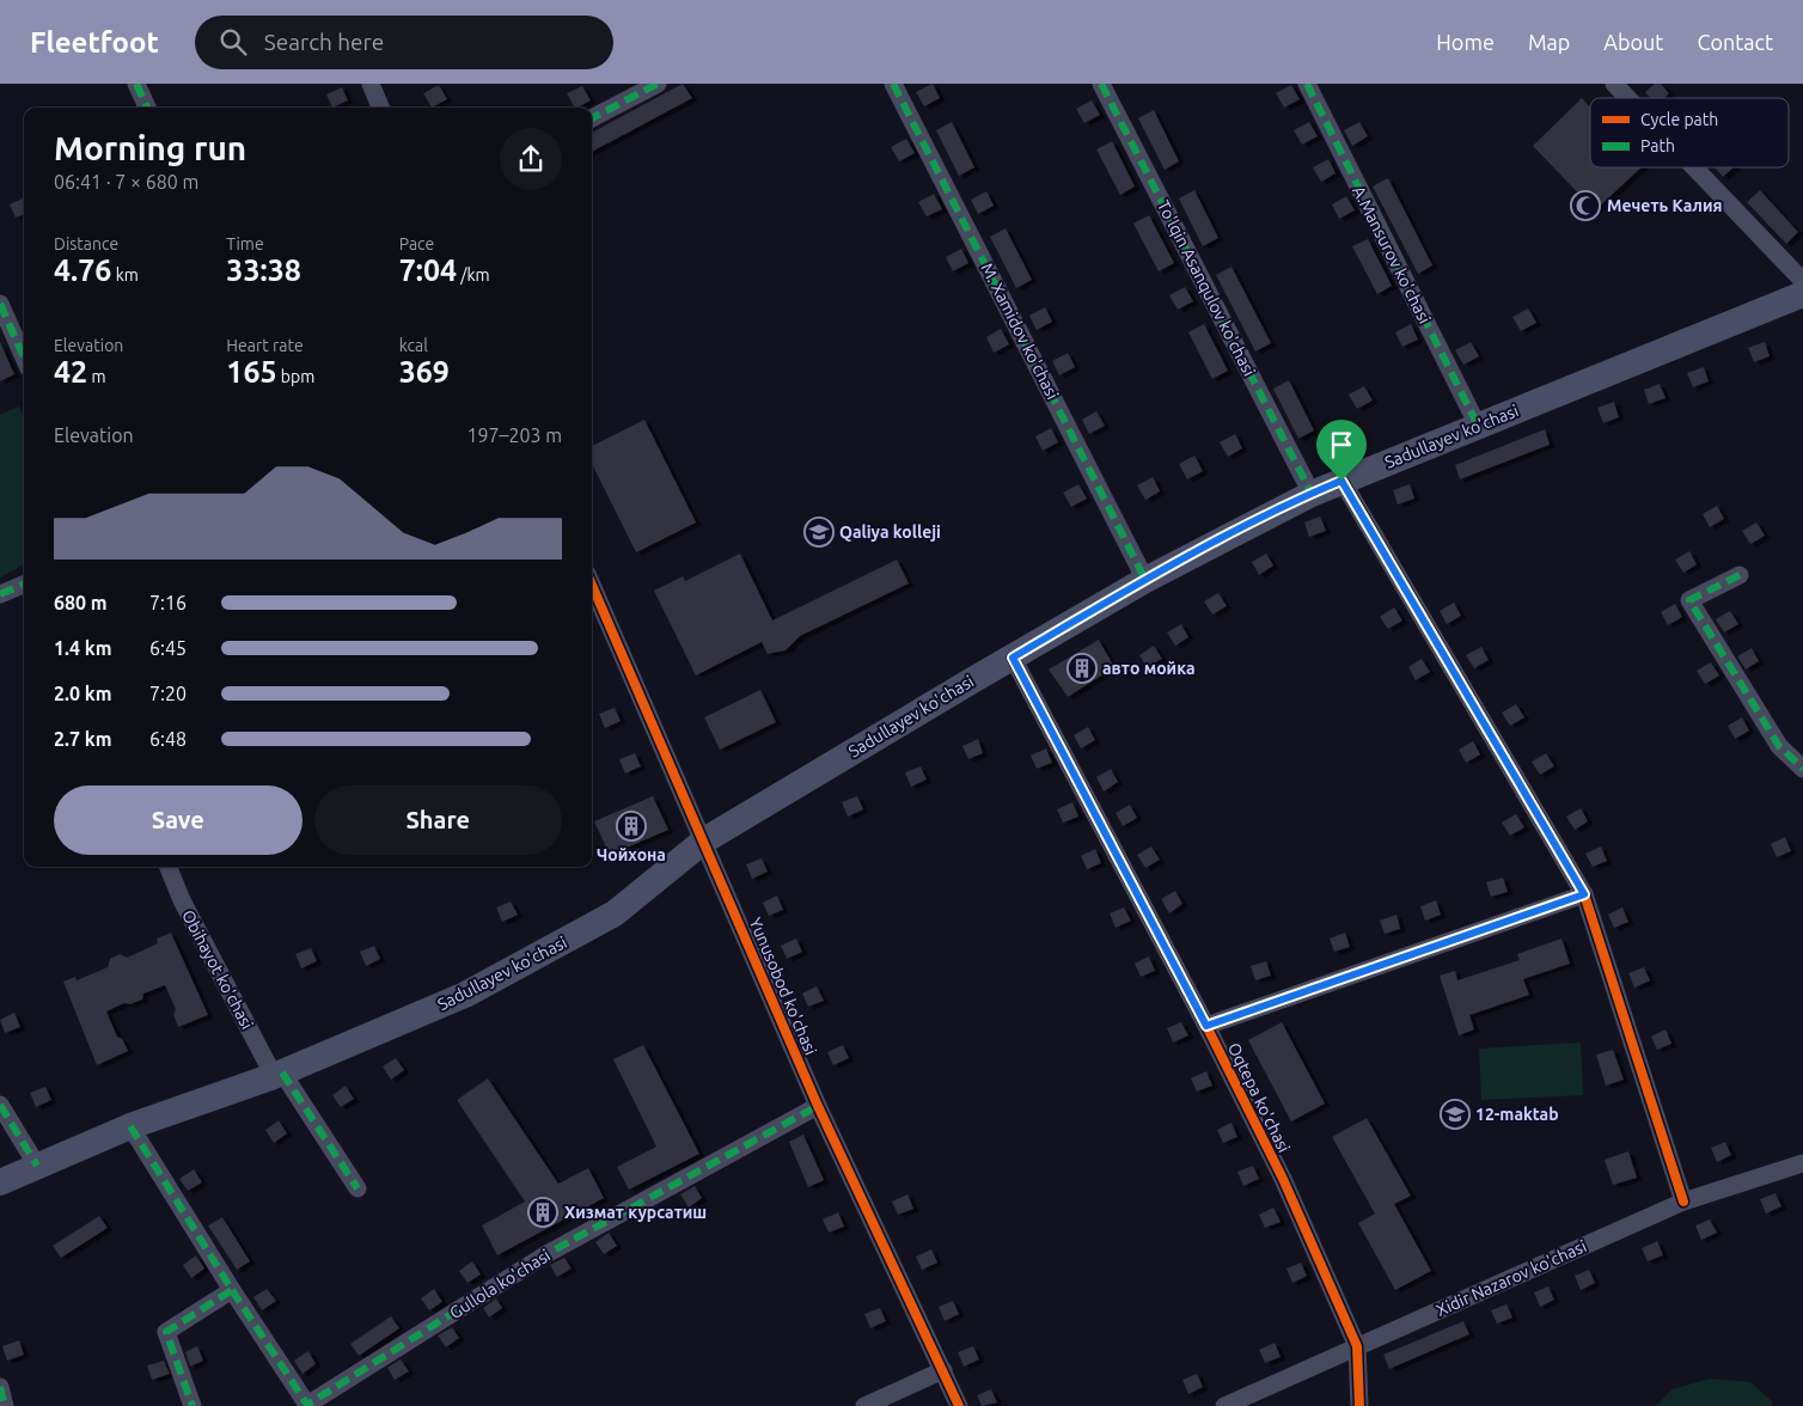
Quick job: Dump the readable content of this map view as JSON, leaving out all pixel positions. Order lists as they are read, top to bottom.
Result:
{
  "streets": {
    "main road": ["Sadullayev ko'chasi"],
    "street": [
      "A.Mansurov ko'chasi",
      "To'lqin Asanqulov ko'chasi",
      "M. Xamidov ko'chasi",
      "Obihayot ko'chasi",
      "Yunusobod ko'chasi",
      "Oqtepa ko'chasi",
      "Xidir Nazarov ko'chasi",
      "Gullola ko'chasi"
    ]
  },
  "crossings": [
    ["A.Mansurov ko'chasi", "Sadullayev ko'chasi"],
    ["To'lqin Asanqulov ko'chasi", "Sadullayev ko'chasi"],
    ["M. Xamidov ko'chasi", "Sadullayev ko'chasi"],
    ["Sadullayev ko'chasi", "Obihayot ko'chasi"],
    ["Sadullayev ko'chasi", "Yunusobod ko'chasi"],
    ["Sadullayev ko'chasi", "Oqtepa ko'chasi"],
    ["Yunusobod ko'chasi", "Gullola ko'chasi"],
    ["Oqtepa ko'chasi", "Xidir Nazarov ko'chasi"]
  ],
  "places": {
    "mosque": ["Мечеть Калия"],
    "school or university": ["Qaliya kolleji", "12-maktab"],
    "building": ["авто мойка", "Чойхона", "Хизмат курсатиш"]
  },
  "legend": ["Cycle path", "Path"],
  "page": {
    "header": "Fleetfoot",
    "search": "Search here",
    "nav": [
      "Home",
      "Map",
      "About",
      "Contact"
    ],
    "heading": ["Morning run", "06:41 · 7 × 680 m"],
    "stats": [
      ["Distance", "4.76 km"],
      ["Time", "33:38"],
      ["Pace", "7:04 /km"],
      ["Elevation", "42 m"],
      ["Heart rate", "165 bpm"],
      ["kcal", "369"]
    ],
    "chart": ["Elevation", "197–203 m"],
    "list": [
      {
        "name": "680 m",
        "note": "7:16"
      },
      {
        "name": "1.4 km",
        "note": "6:45"
      },
      {
        "name": "2.0 km",
        "note": "7:20"
      },
      {
        "name": "2.7 km",
        "note": "6:48"
      }
    ],
    "buttons": ["Save", "Share"]
  }
}
